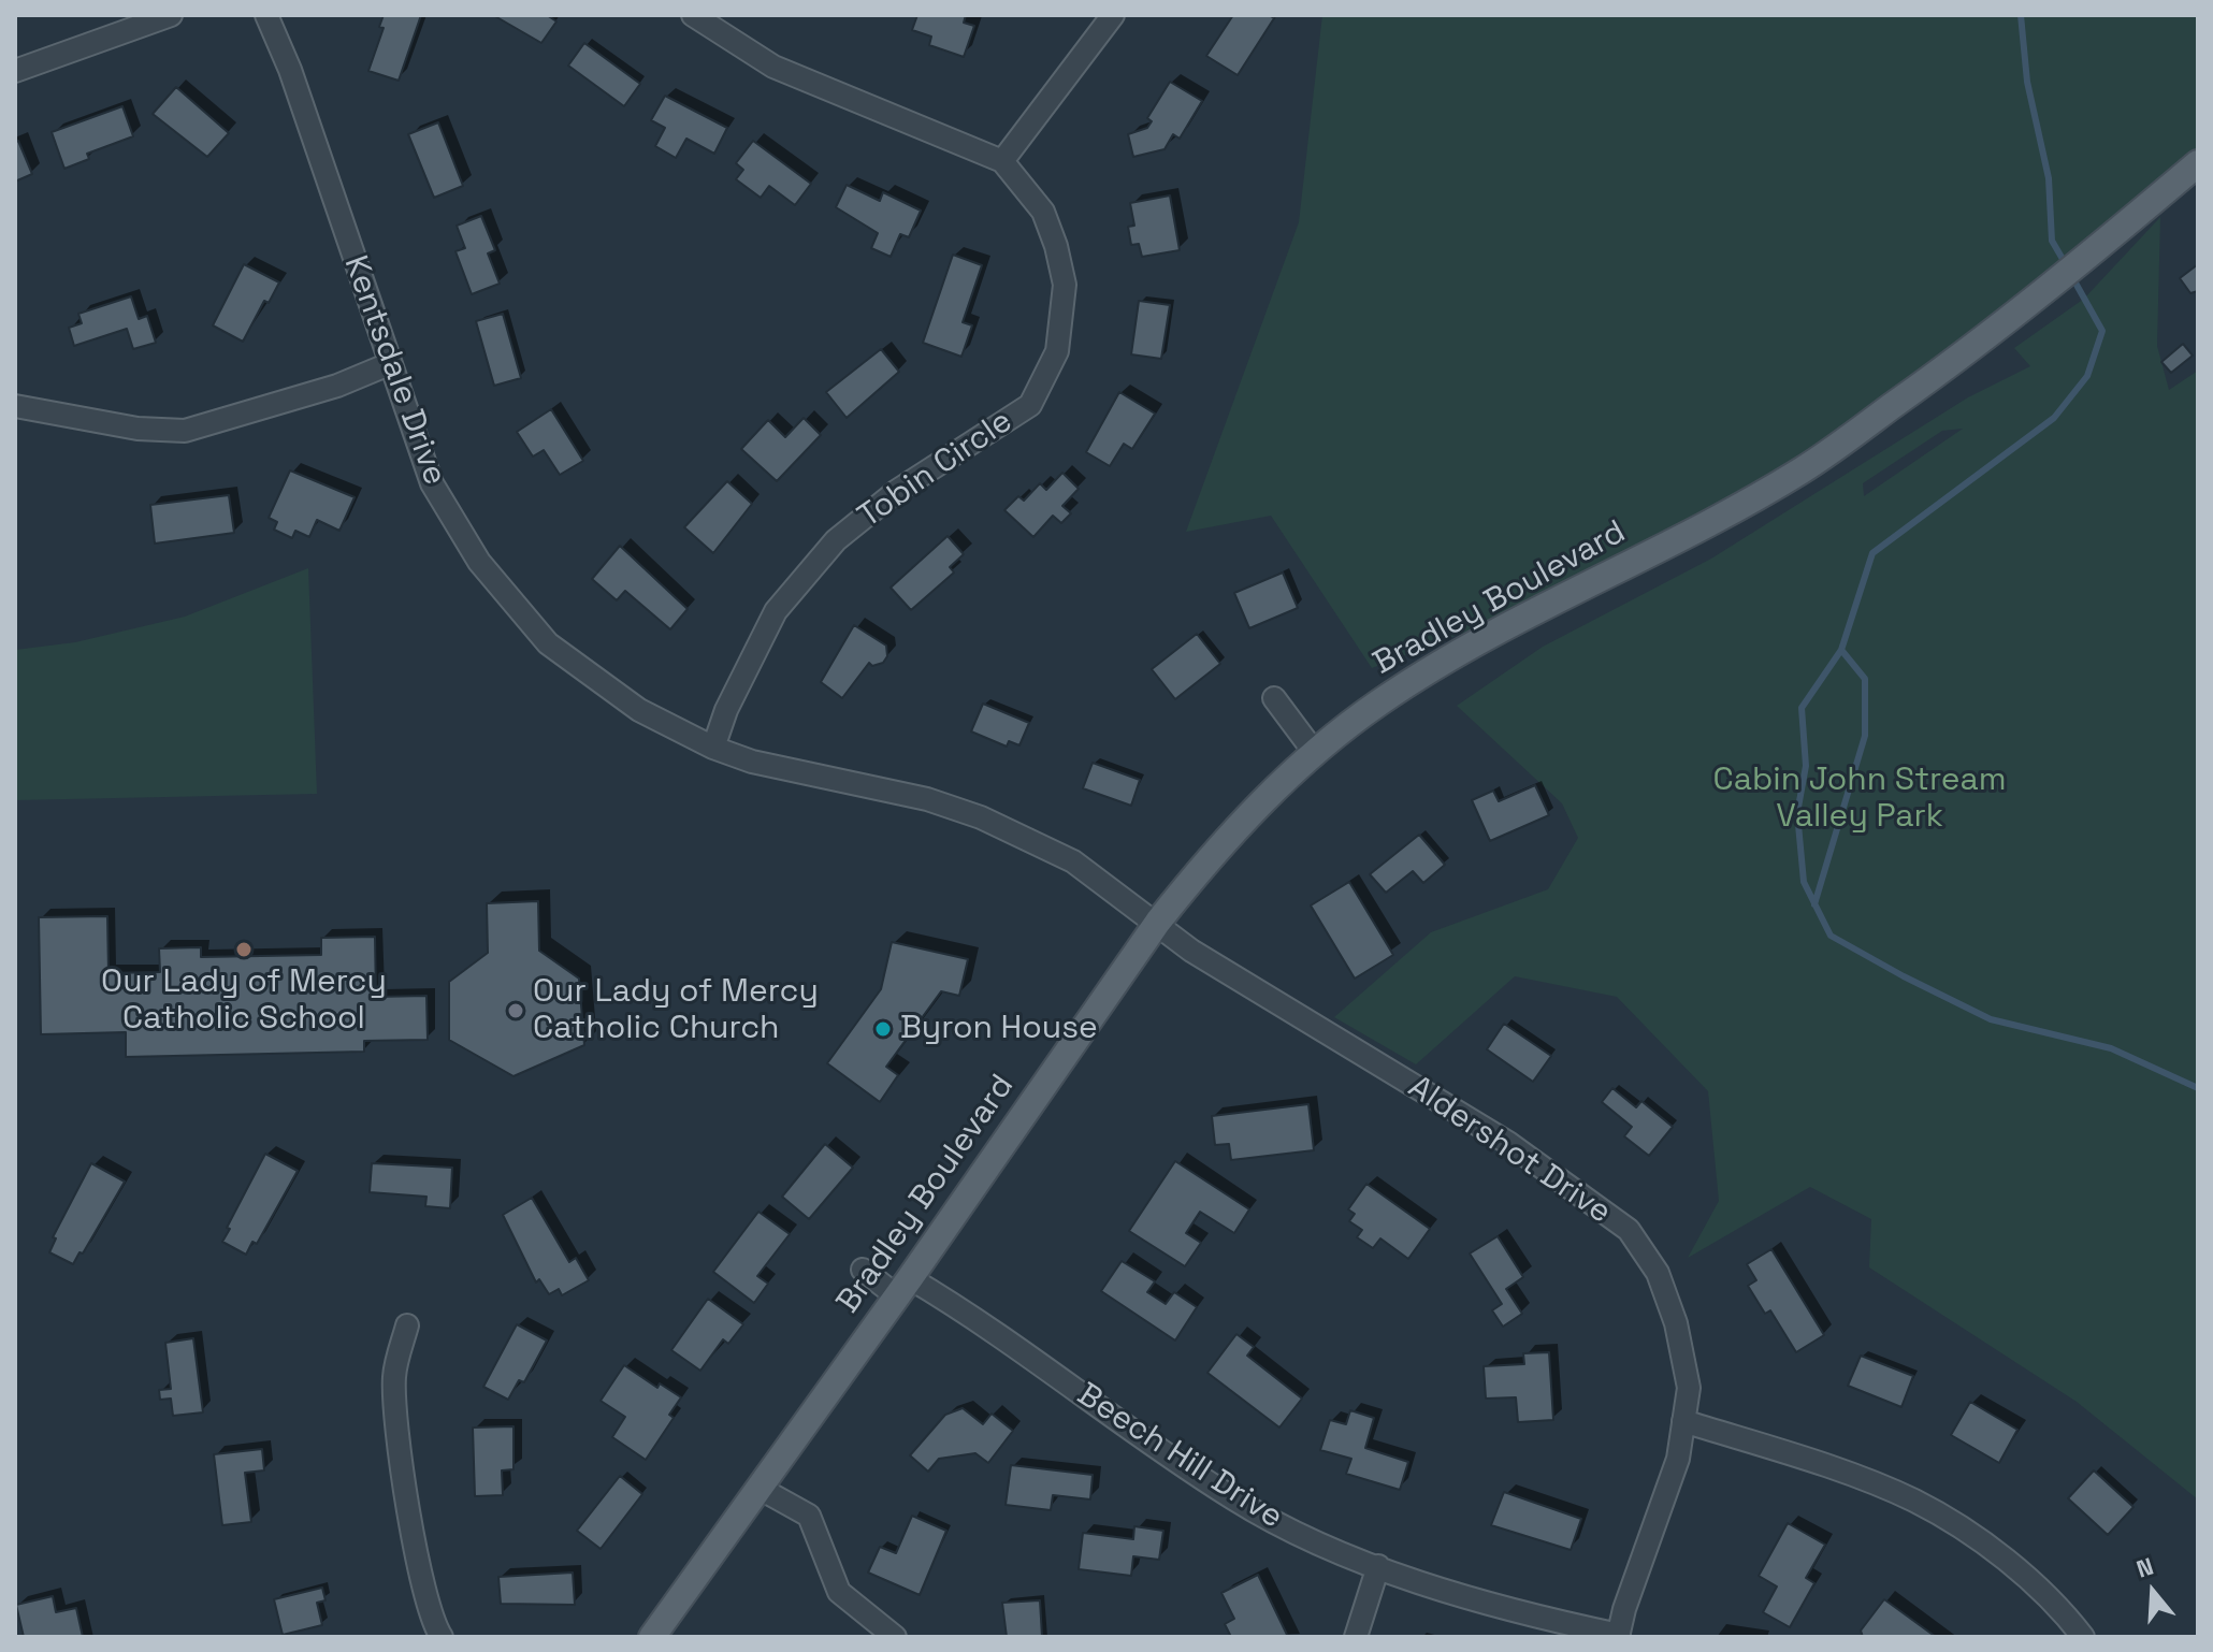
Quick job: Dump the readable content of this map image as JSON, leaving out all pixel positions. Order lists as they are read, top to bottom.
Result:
{
  "streets": {
    "main road": ["Bradley Boulevard"],
    "street": [
      "Kentsdale Drive",
      "Tobin Circle",
      "Aldershot Drive",
      "Beech Hill Drive"
    ]
  },
  "crossings": [
    ["Kentsdale Drive", "Tobin Circle"],
    ["Kentsdale Drive", "Bradley Boulevard"],
    ["Kentsdale Drive", "Aldershot Drive"],
    ["Bradley Boulevard", "Aldershot Drive"],
    ["Bradley Boulevard", "Beech Hill Drive"],
    ["Aldershot Drive", "Beech Hill Drive"]
  ],
  "parks": ["Cabin John Stream Valley Park"],
  "places": ["Our Lady of Mercy Catholic School", "Our Lady of Mercy Catholic Church", "Byron House"],
  "north": "top"
}
